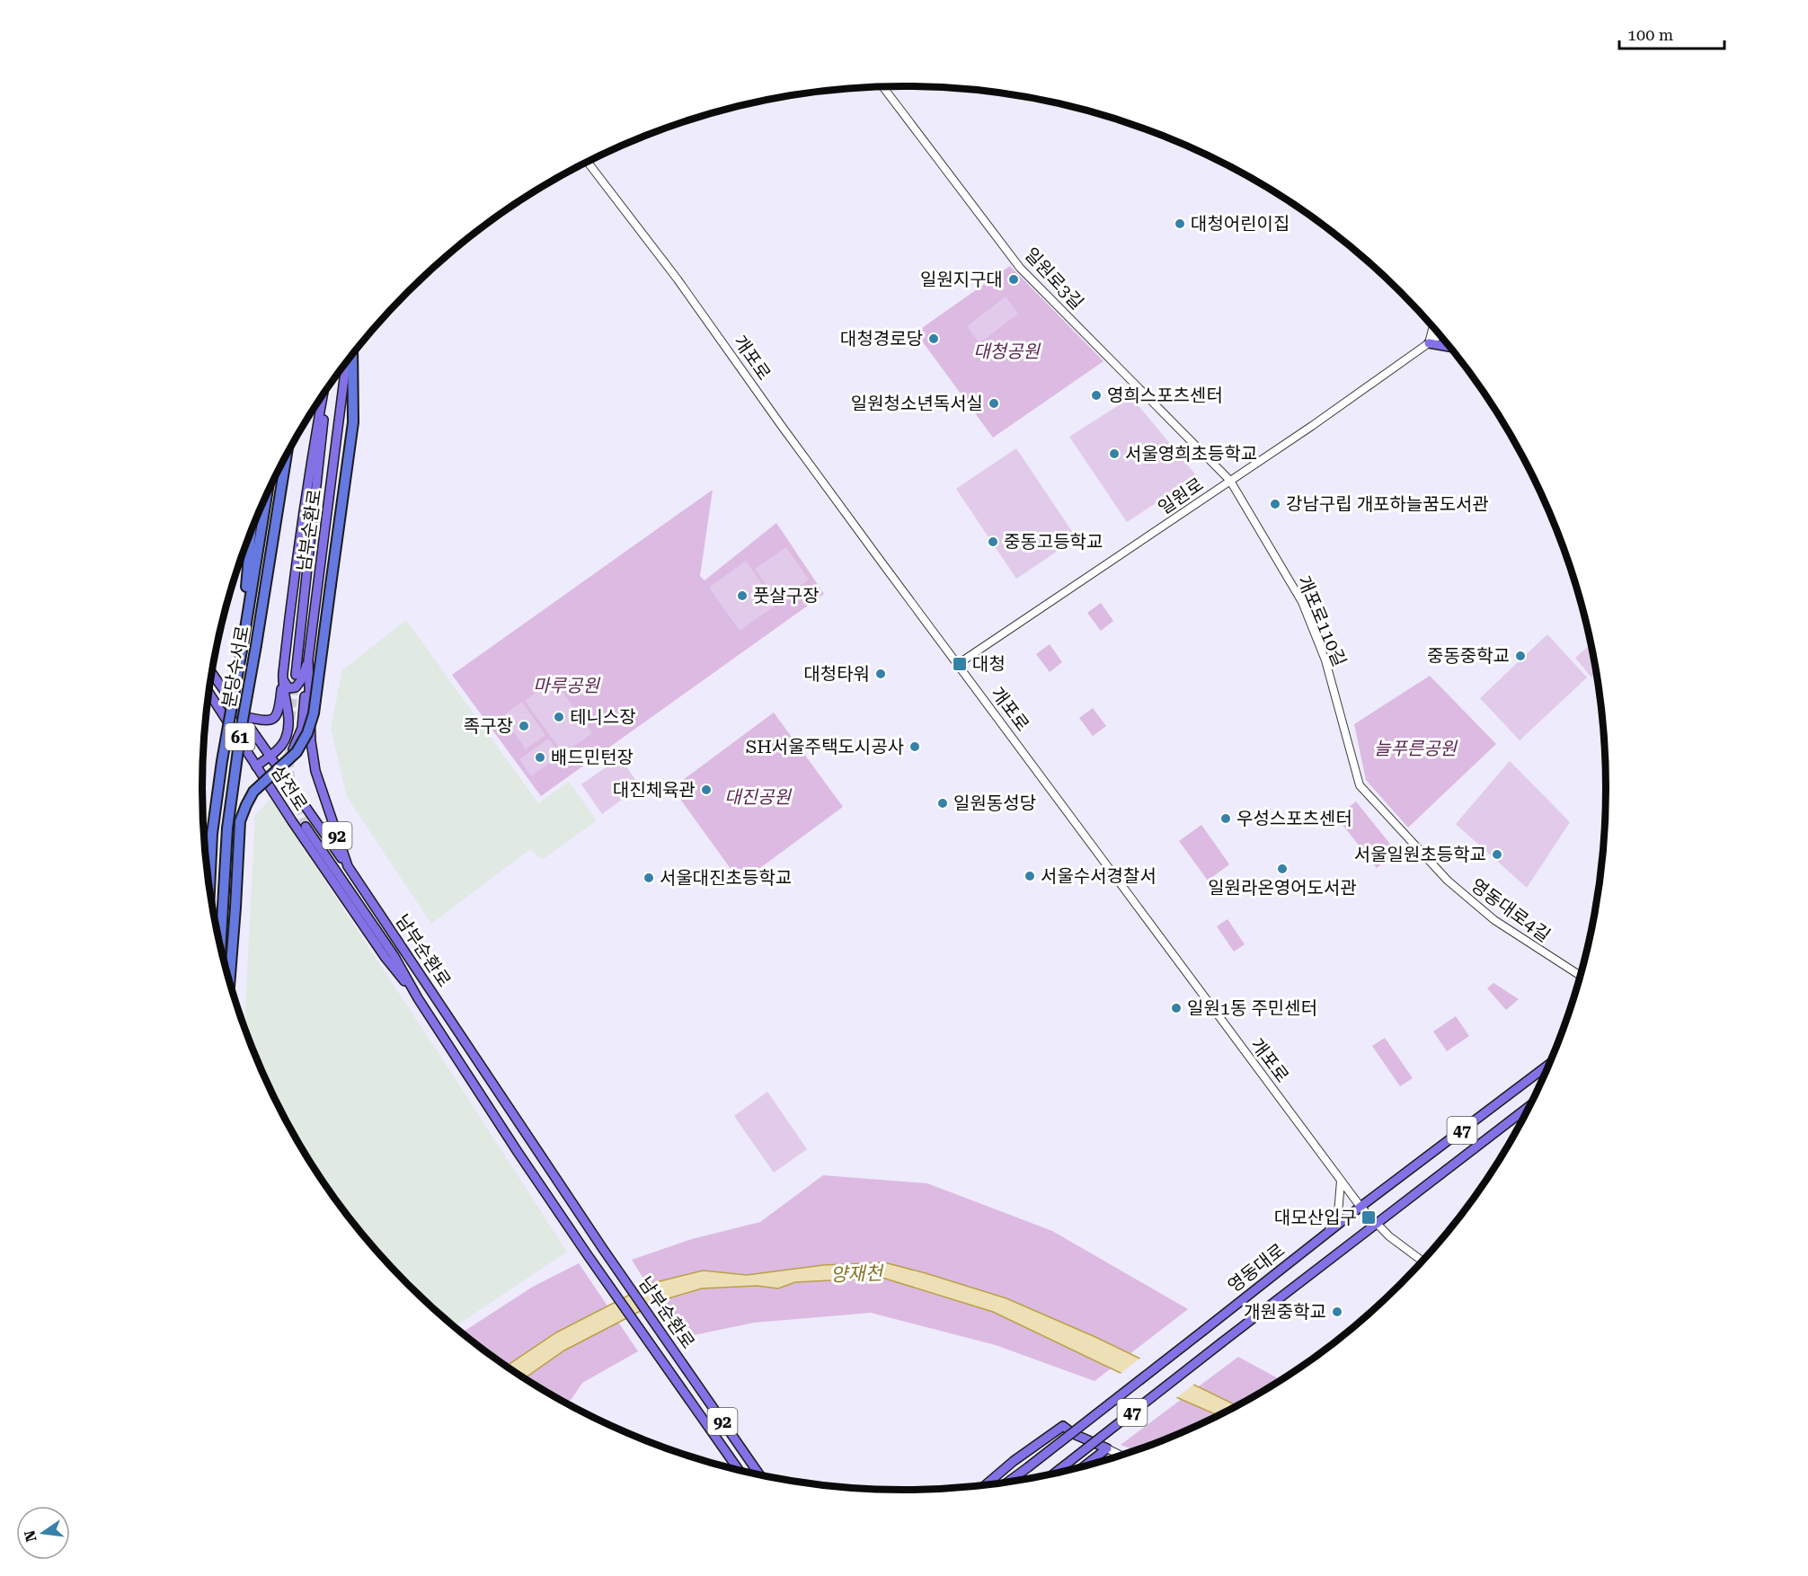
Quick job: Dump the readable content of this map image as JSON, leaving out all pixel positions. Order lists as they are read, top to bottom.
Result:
{
  "streets": {
    "highway": ["분당수서로", "61"],
    "main road": [
      "남부순환로",
      "삼전로",
      "92",
      "47",
      "영동대로"
    ],
    "street": [
      "일원로3길",
      "개포로",
      "일원로",
      "개포로110길",
      "영동대로4길"
    ]
  },
  "crossings": [
    ["일원로3길", "일원로"],
    ["일원로3길", "개포로110길"],
    ["개포로", "일원로"],
    ["개포로", "47"],
    ["개포로", "영동대로"],
    ["일원로", "개포로110길"],
    ["남부순환로", "삼전로"],
    ["개포로110길", "영동대로4길"]
  ],
  "water": ["양재천"],
  "parks": [
    "대청공원",
    "마루공원",
    "늘푸른공원",
    "대진공원"
  ],
  "places": {
    "other": [
      "대청어린이집",
      "일원지구대",
      "대청경로당",
      "영희스포츠센터",
      "일원청소년독서실",
      "서울영희초등학교",
      "강남구립 개포하늘꿈도서관",
      "중동고등학교",
      "풋살구장",
      "중동중학교",
      "대청타워",
      "테니스장",
      "족구장",
      "SH서울주택도시공사",
      "배드민턴장",
      "대진체육관",
      "일원동성당",
      "우성스포츠센터",
      "서울일원초등학교",
      "일원라온영어도서관",
      "서울수서경찰서",
      "서울대진초등학교",
      "일원1동 주민센터",
      "개원중학교"
    ],
    "transit": ["대청", "대모산입구"]
  },
  "scale_bar": "100 m",
  "north": "left"
}
